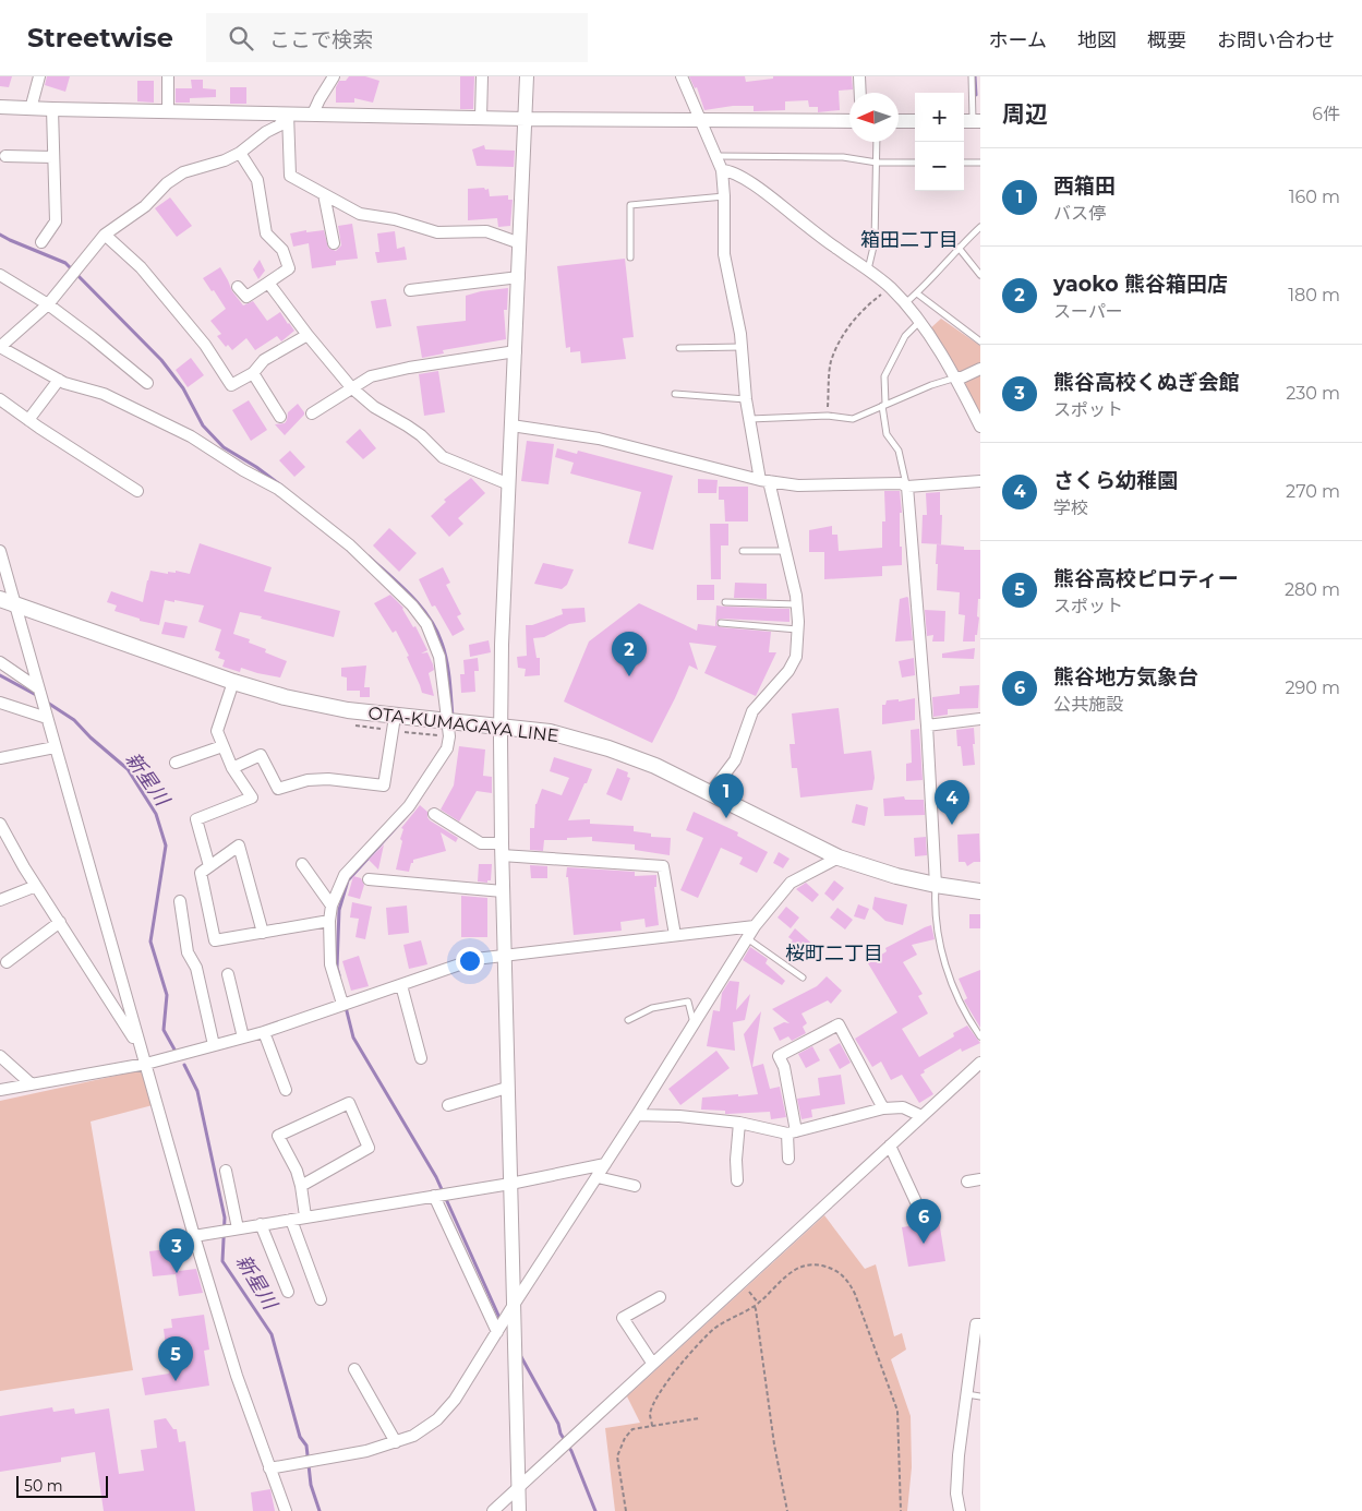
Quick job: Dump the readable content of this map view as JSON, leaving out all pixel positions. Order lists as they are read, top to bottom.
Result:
{
  "streets": {
    "main road": ["OTA-KUMAGAYA LINE"]
  },
  "districts": ["箱田二丁目", "桜町二丁目"],
  "water": ["新星川"],
  "scale_bar": "50 m",
  "north": "left",
  "page": {
    "header": "Streetwise",
    "search": "ここで検索",
    "nav": [
      "ホーム",
      "地図",
      "概要",
      "お問い合わせ"
    ],
    "heading": ["周辺", "6件"],
    "map_buttons": ["+", "−"],
    "list": [
      {
        "mark": "1",
        "name": "西箱田",
        "note": "バス停",
        "value": "160 m"
      },
      {
        "mark": "2",
        "name": "yaoko 熊谷箱田店",
        "note": "スーパー",
        "value": "180 m"
      },
      {
        "mark": "3",
        "name": "熊谷高校くぬぎ会館",
        "note": "スポット",
        "value": "230 m"
      },
      {
        "mark": "4",
        "name": "さくら幼稚園",
        "note": "学校",
        "value": "270 m"
      },
      {
        "mark": "5",
        "name": "熊谷高校ピロティー",
        "note": "スポット",
        "value": "280 m"
      },
      {
        "mark": "6",
        "name": "熊谷地方気象台",
        "note": "公共施設",
        "value": "290 m"
      }
    ],
    "pins": [
      "2",
      "1",
      "4",
      "6",
      "3",
      "5"
    ],
    "scale": "50 m"
  }
}
